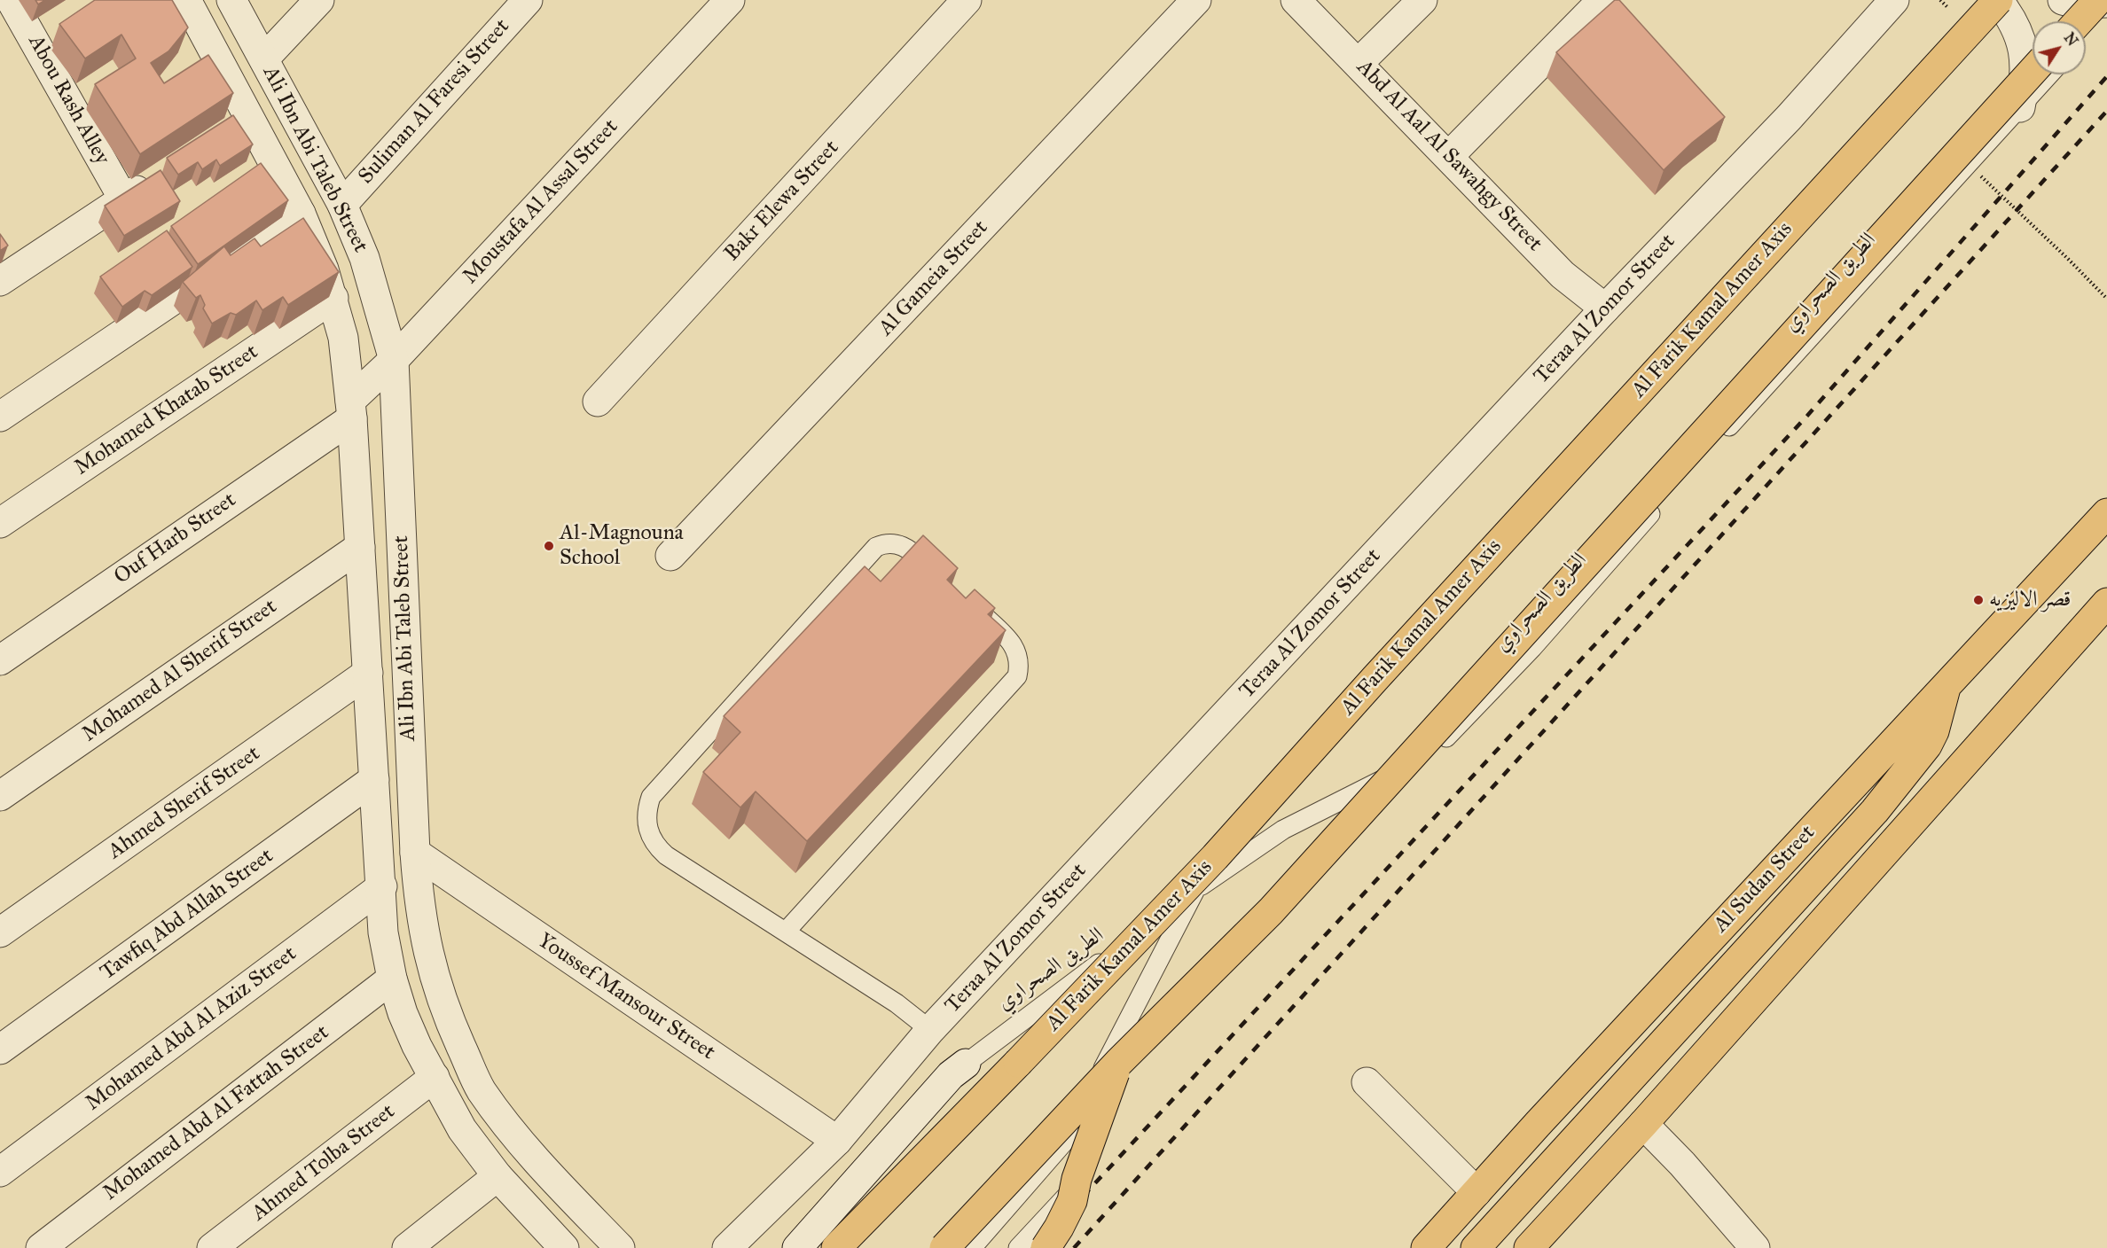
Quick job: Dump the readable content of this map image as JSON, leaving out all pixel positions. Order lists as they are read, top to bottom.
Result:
{
  "streets": {
    "main road": ["Al Farik Kamal Amer Axis", "Al Sudan Street"],
    "street": [
      "Abou Rash Alley",
      "Suliman Al Faresi Street",
      "Abd Al Aal Al Sawahgy Street",
      "Ali Ibn Abi Taleb Street",
      "Bakr Elewa Street",
      "Moustafa Al Assal Street",
      "Al Gameia Street",
      "Teraa Al Zomor Street",
      "Mohamed Khatab Street",
      "Ouf Harb Street",
      "Mohamed Al Sherif Street",
      "Ahmed Sherif Street",
      "Tawfiq Abd Allah Street",
      "Youssef Mansour Street",
      "Mohamed Abd Al Aziz Street",
      "Mohamed Abd Al Fattah Street",
      "Ahmed Tolba Street"
    ],
    "lane": ["الطريق الصحراوي"]
  },
  "crossings": [
    ["Suliman Al Faresi Street", "Ali Ibn Abi Taleb Street"],
    ["Abd Al Aal Al Sawahgy Street", "Teraa Al Zomor Street"],
    ["Ali Ibn Abi Taleb Street", "Moustafa Al Assal Street"],
    ["Ali Ibn Abi Taleb Street", "Mohamed Khatab Street"],
    ["Ali Ibn Abi Taleb Street", "Ouf Harb Street"],
    ["Ali Ibn Abi Taleb Street", "Mohamed Al Sherif Street"],
    ["Ali Ibn Abi Taleb Street", "Ahmed Sherif Street"],
    ["Ali Ibn Abi Taleb Street", "Tawfiq Abd Allah Street"],
    ["Ali Ibn Abi Taleb Street", "Youssef Mansour Street"],
    ["Ali Ibn Abi Taleb Street", "Mohamed Abd Al Aziz Street"],
    ["Ali Ibn Abi Taleb Street", "Mohamed Abd Al Fattah Street"],
    ["Ali Ibn Abi Taleb Street", "Ahmed Tolba Street"],
    ["Moustafa Al Assal Street", "Ouf Harb Street"],
    ["Teraa Al Zomor Street", "Youssef Mansour Street"]
  ],
  "places": ["Al-Magnouna School", "قصر الاليزيه"],
  "north": "top right"
}
